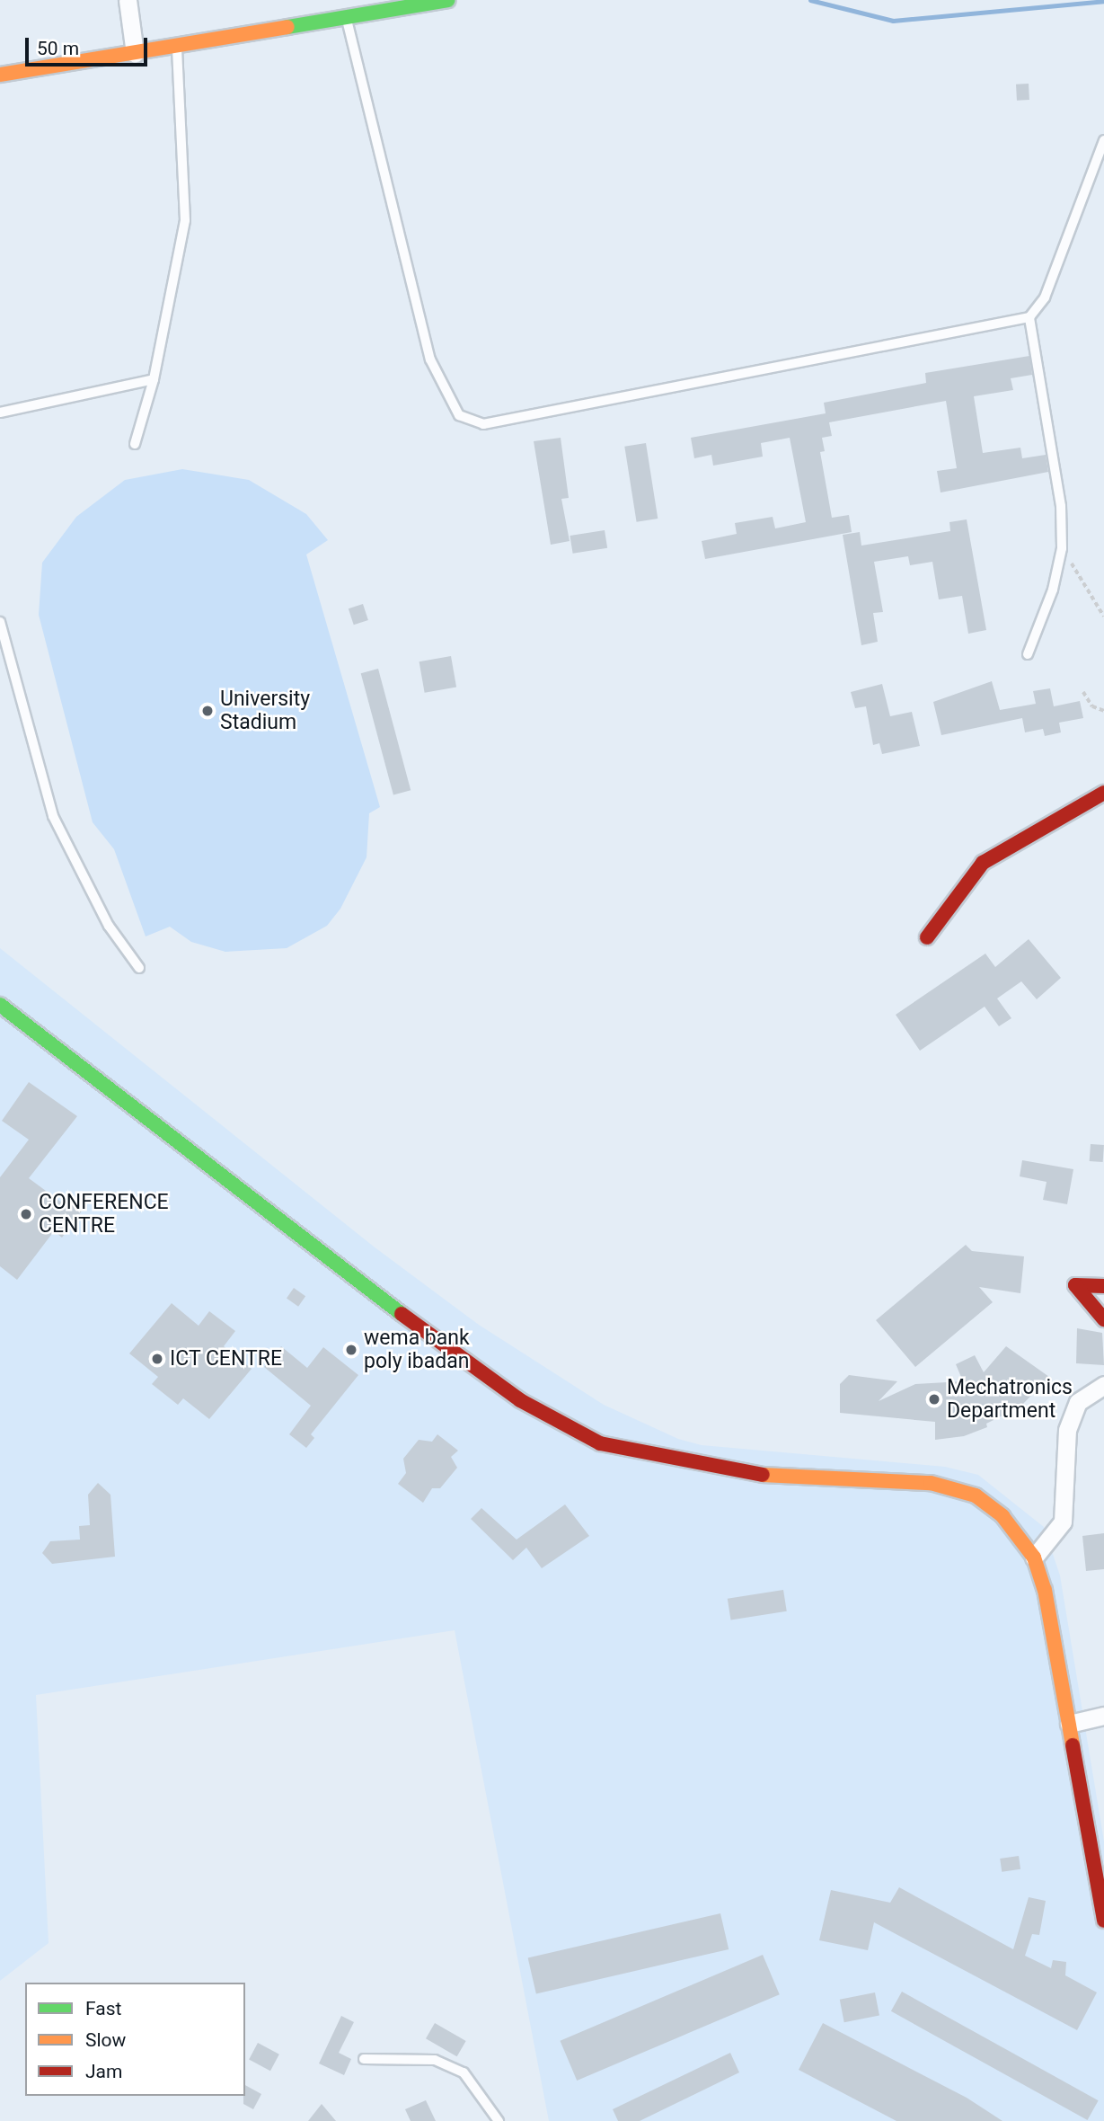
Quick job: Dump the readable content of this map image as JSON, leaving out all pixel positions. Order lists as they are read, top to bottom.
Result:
{
  "places": [
    "University Stadium",
    "CONFERENCE CENTRE",
    "wema bank poly ibadan",
    "ICT CENTRE",
    "Mechatronics Department"
  ],
  "legend": ["Fast", "Slow", "Jam"],
  "scale_bar": "50 m"
}
